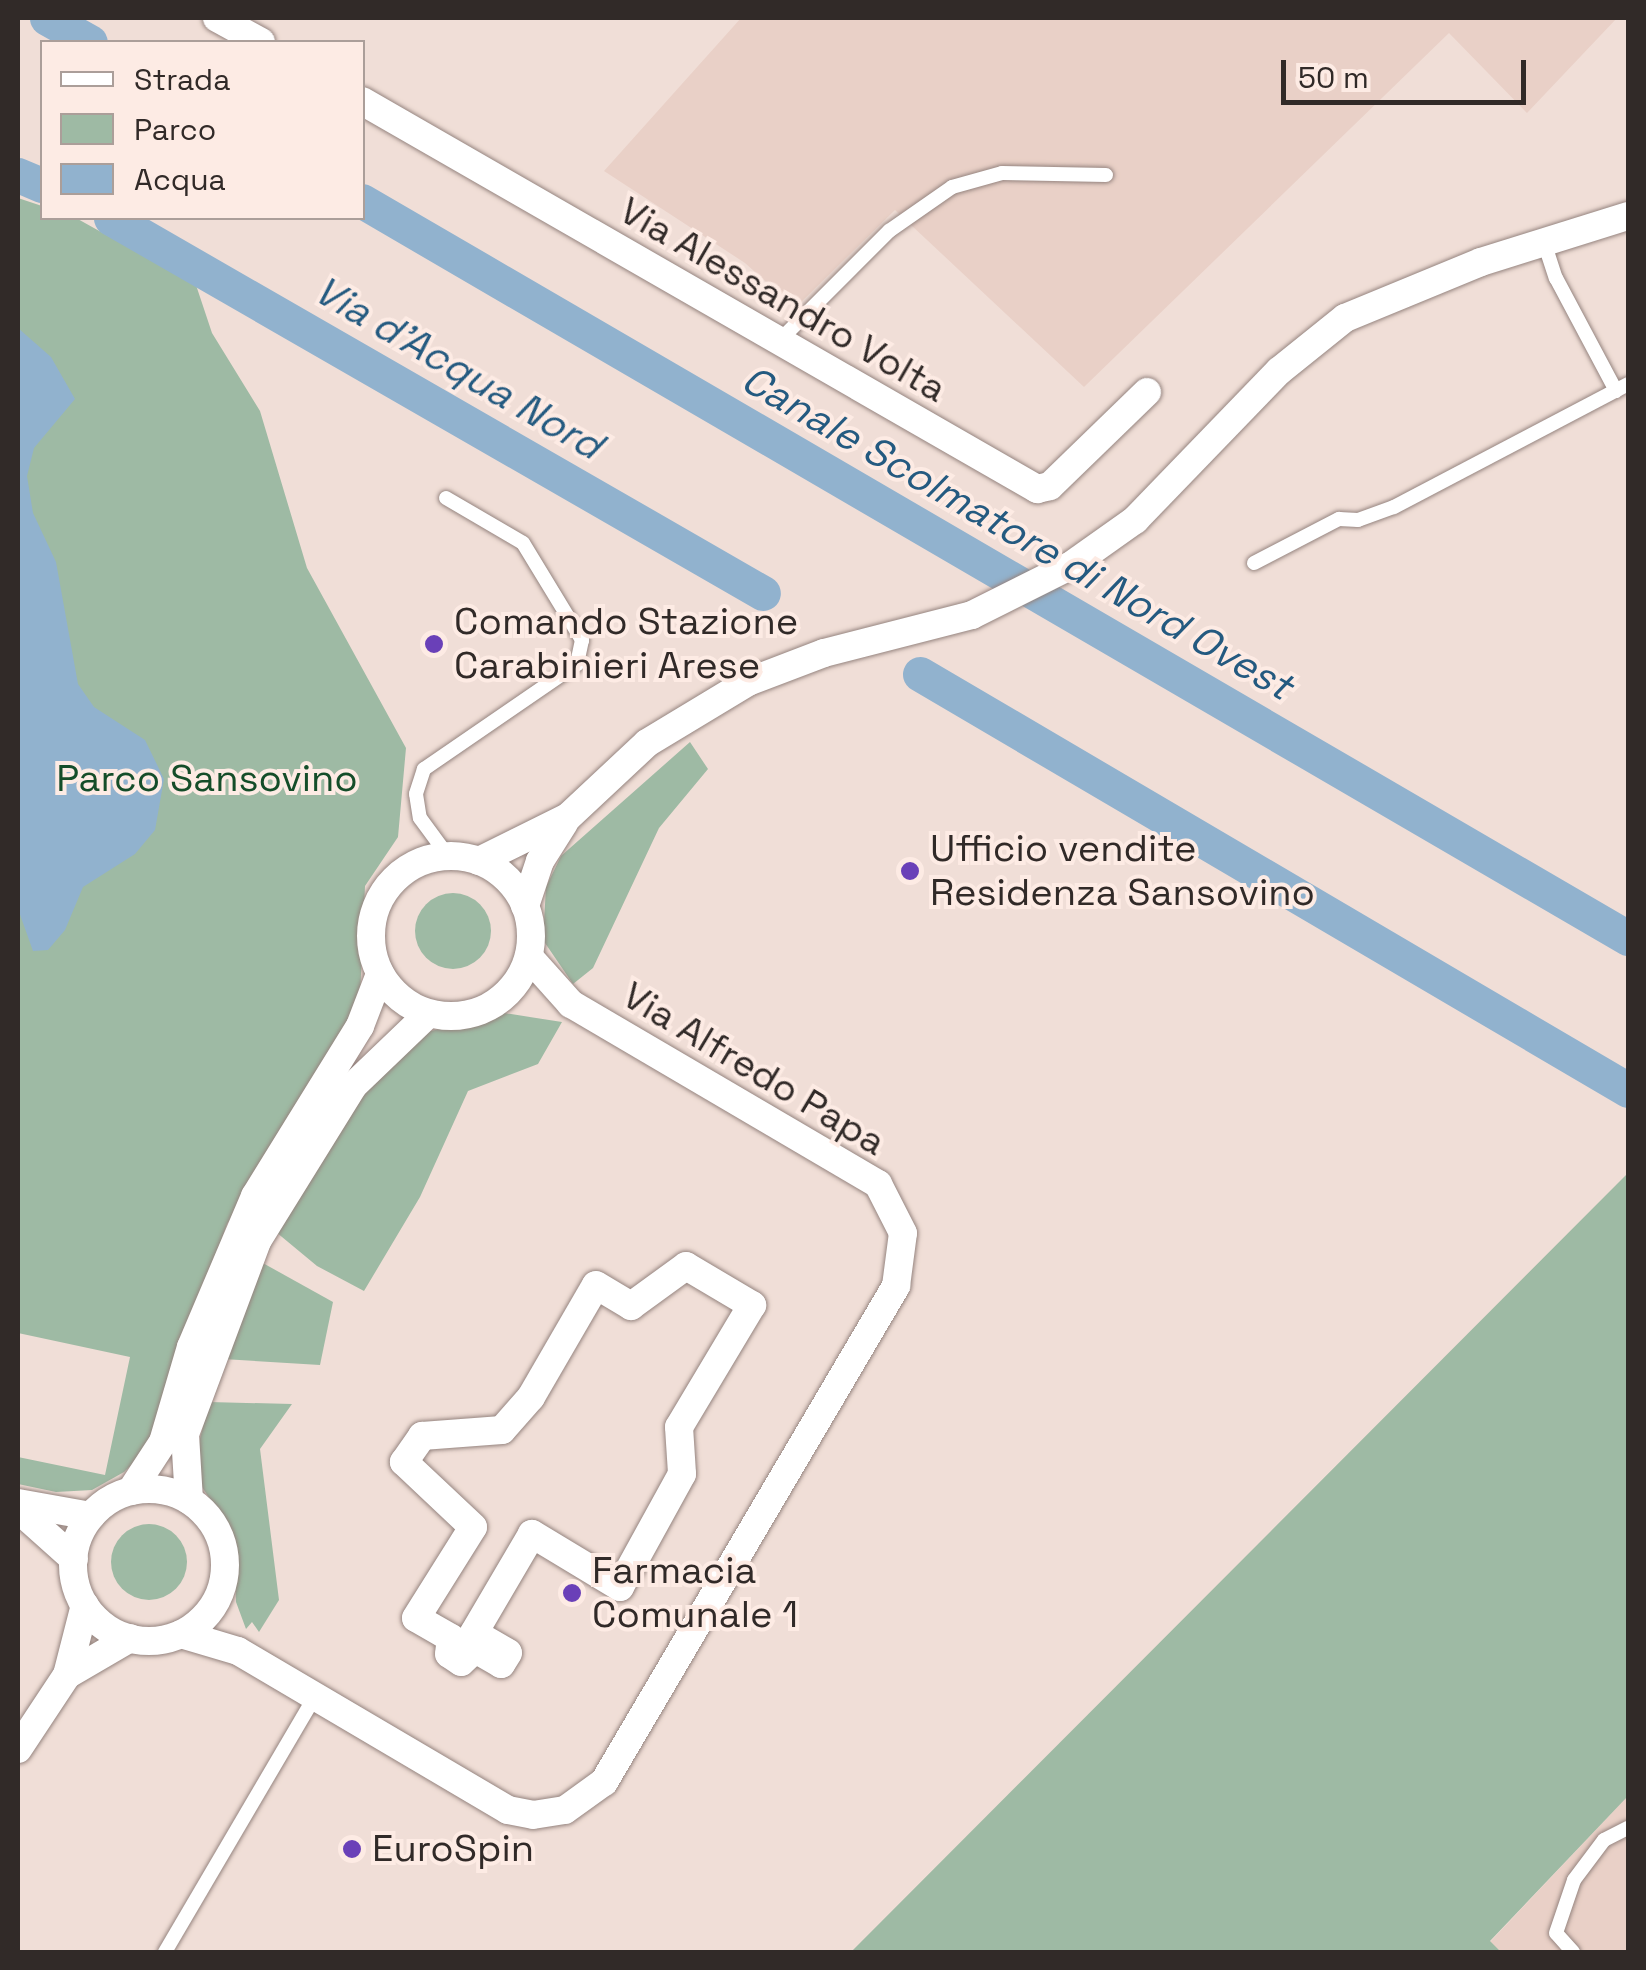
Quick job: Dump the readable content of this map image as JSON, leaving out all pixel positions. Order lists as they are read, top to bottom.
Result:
{
  "streets": {
    "street": ["Via Alessandro Volta", "Via Alfredo Papa"]
  },
  "water": ["Via d'Acqua Nord", "Canale Scolmatore di Nord Ovest"],
  "parks": ["Parco Sansovino"],
  "places": [
    "Comando Stazione Carabinieri Arese",
    "Ufficio vendite Residenza Sansovino",
    "Farmacia Comunale 1",
    "EuroSpin"
  ],
  "legend": ["Strada", "Parco", "Acqua"],
  "scale_bar": "50 m"
}
